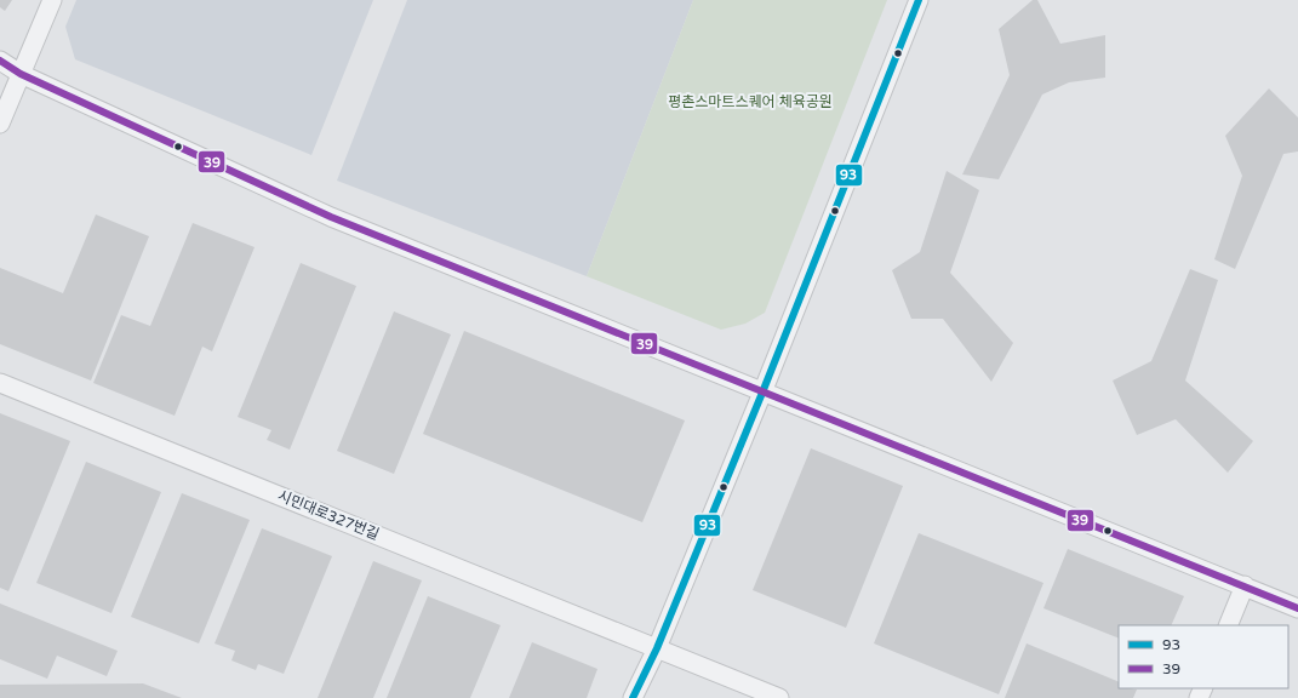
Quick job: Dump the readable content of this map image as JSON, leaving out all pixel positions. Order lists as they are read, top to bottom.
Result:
{
  "streets": {
    "street": ["시민대로327번길"]
  },
  "parks": ["평촌스마트스퀘어 체육공원"],
  "lines": ["transit line 93", "transit line 39"],
  "legend": ["93", "39"]
}
